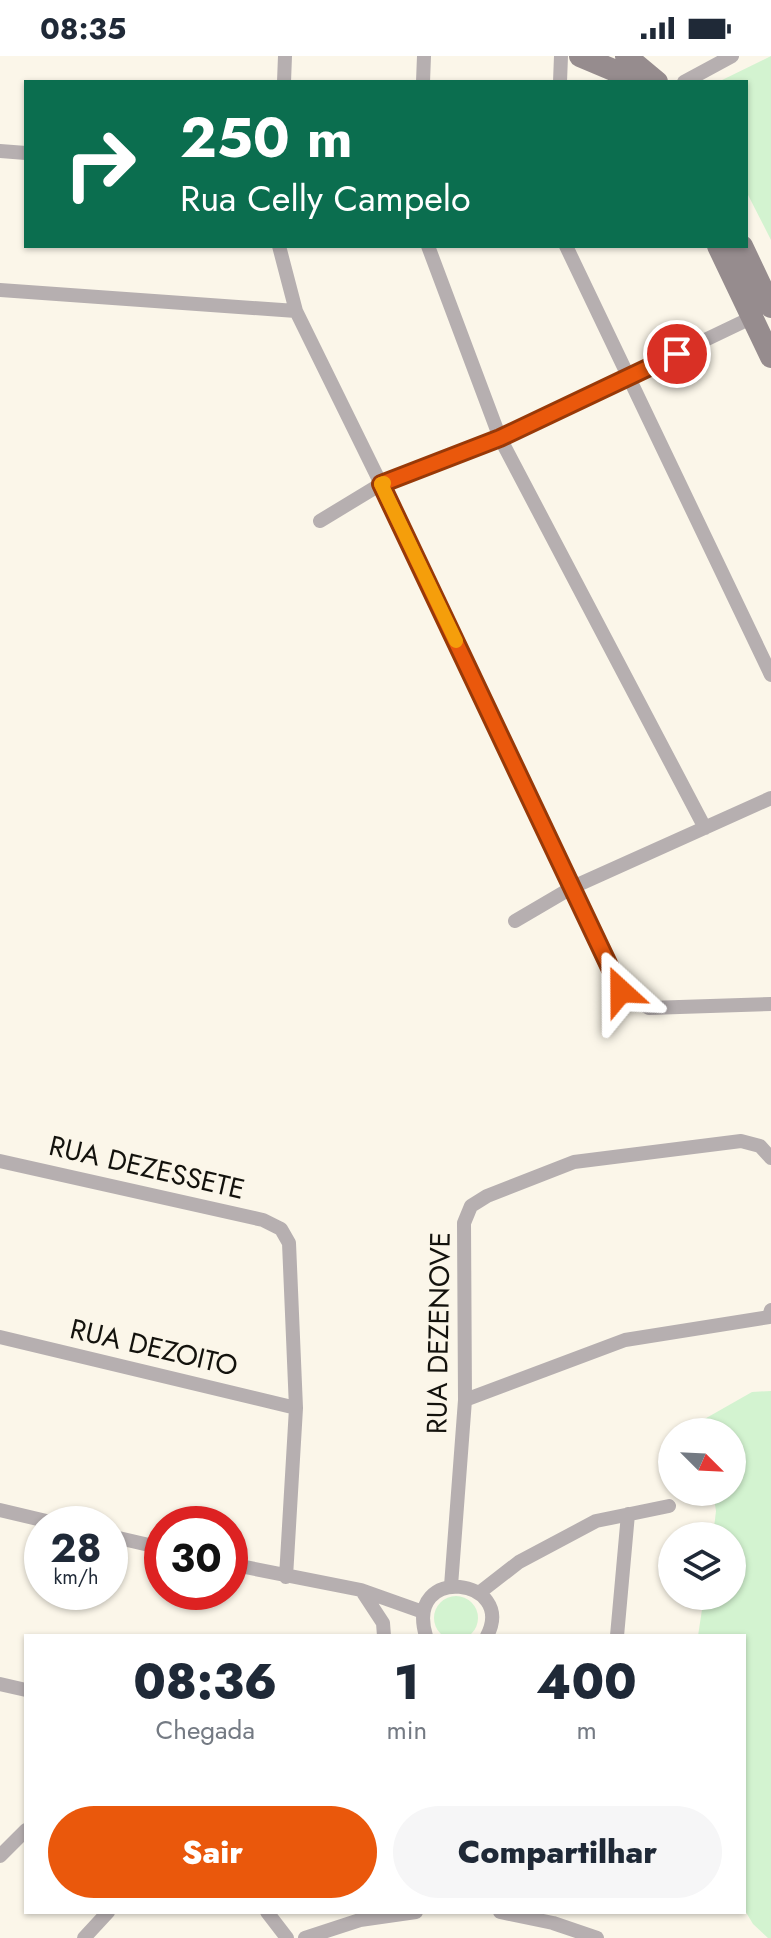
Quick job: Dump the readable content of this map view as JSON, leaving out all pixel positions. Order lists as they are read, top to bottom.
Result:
{
  "streets": {
    "street": ["RUA DEZESSETE", "RUA DEZENOVE", "RUA DEZOITO"]
  },
  "crossings": [
    ["RUA DEZESSETE", "RUA DEZOITO"]
  ],
  "north": "bottom right",
  "page": {
    "status": "08:35",
    "turn": ["250 m", "Rua Celly Campelo"],
    "speed": "28 km/h",
    "limit": "30",
    "eta": [
      "08:36",
      "Chegada",
      "1",
      "min",
      "400",
      "m"
    ],
    "buttons": ["Sair", "Compartilhar"]
  }
}
